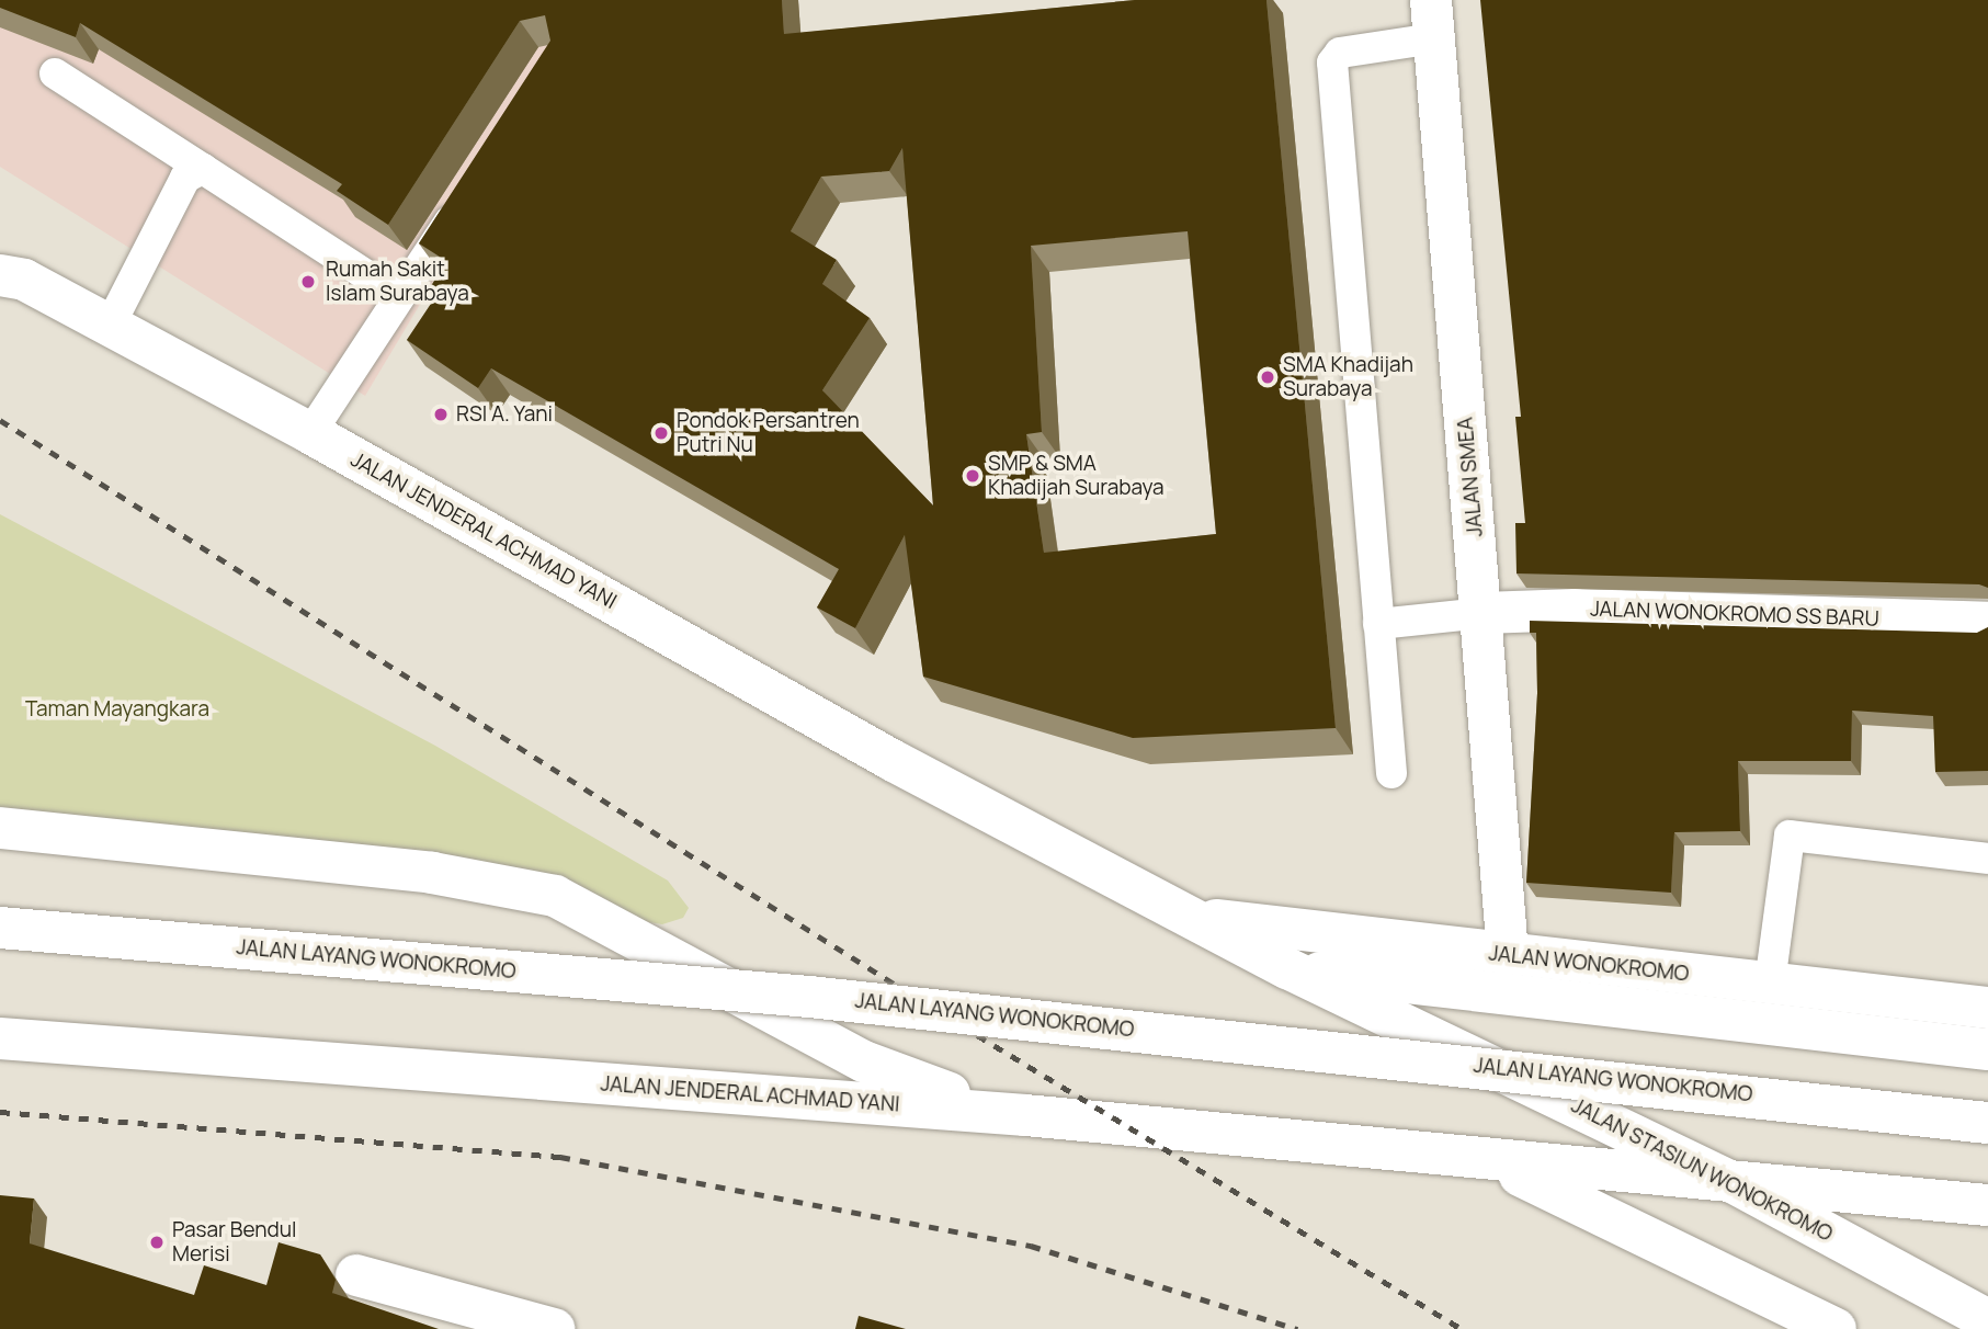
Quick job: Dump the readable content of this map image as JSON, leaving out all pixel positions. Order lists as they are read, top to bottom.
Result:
{
  "streets": {
    "main road": [
      "JALAN SMEA",
      "JALAN JENDERAL ACHMAD YANI",
      "JALAN WONOKROMO SS BARU",
      "JALAN LAYANG WONOKROMO",
      "JALAN WONOKROMO",
      "JALAN STASIUN WONOKROMO"
    ]
  },
  "crossings": [
    ["JALAN SMEA", "JALAN WONOKROMO SS BARU"],
    ["JALAN SMEA", "JALAN WONOKROMO"],
    ["JALAN JENDERAL ACHMAD YANI", "JALAN WONOKROMO"],
    ["JALAN JENDERAL ACHMAD YANI", "JALAN STASIUN WONOKROMO"],
    ["JALAN WONOKROMO", "JALAN STASIUN WONOKROMO"]
  ],
  "parks": ["Taman Mayangkara"],
  "places": [
    "Rumah Sakit Islam Surabaya",
    "SMA Khadijah Surabaya",
    "RSI A. Yani",
    "Pondok Persantren Putri Nu",
    "SMP & SMA Khadijah Surabaya",
    "Pasar Bendul Merisi"
  ]
}
